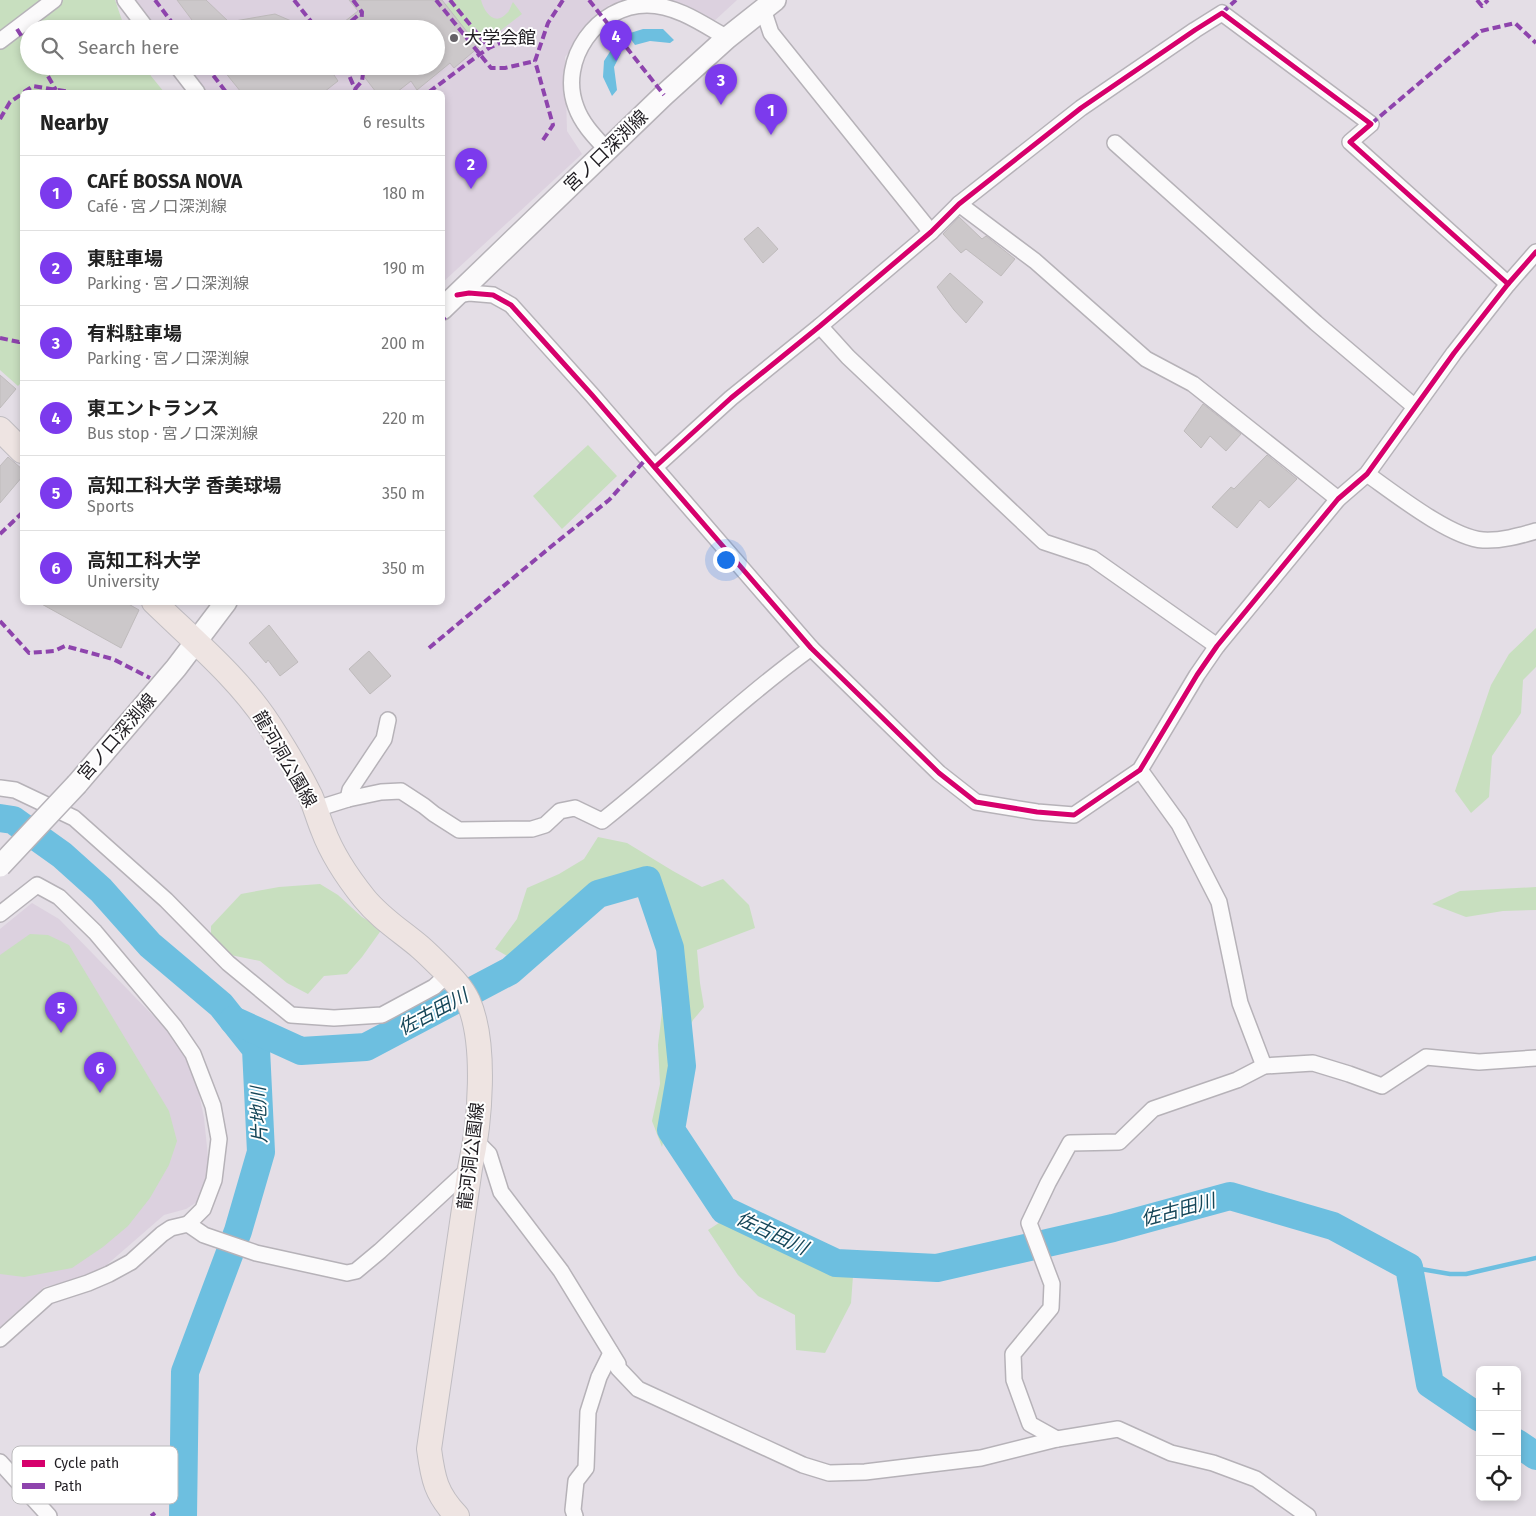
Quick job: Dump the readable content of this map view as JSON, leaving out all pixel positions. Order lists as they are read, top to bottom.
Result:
{
  "streets": {
    "main road": ["宮ノ口深渕線", "龍河洞公園線"]
  },
  "crossings": [
    ["宮ノ口深渕線", "龍河洞公園線"]
  ],
  "water": ["佐古田川", "片地川"],
  "places": ["大学会館"],
  "legend": ["Cycle path", "Path"],
  "page": {
    "pins": [
      "4",
      "3",
      "1",
      "2",
      "5",
      "6"
    ],
    "search": "Search here",
    "heading": ["Nearby", "6 results"],
    "list": [
      {
        "mark": "1",
        "name": "CAFÉ BOSSA NOVA",
        "note": "Café · 宮ノ口深渕線",
        "value": "180 m"
      },
      {
        "mark": "2",
        "name": "東駐車場",
        "note": "Parking · 宮ノ口深渕線",
        "value": "190 m"
      },
      {
        "mark": "3",
        "name": "有料駐車場",
        "note": "Parking · 宮ノ口深渕線",
        "value": "200 m"
      },
      {
        "mark": "4",
        "name": "東エントランス",
        "note": "Bus stop · 宮ノ口深渕線",
        "value": "220 m"
      },
      {
        "mark": "5",
        "name": "高知工科大学 香美球場",
        "note": "Sports",
        "value": "350 m"
      },
      {
        "mark": "6",
        "name": "高知工科大学",
        "note": "University",
        "value": "350 m"
      }
    ],
    "map_buttons": ["+", "−"]
  }
}
